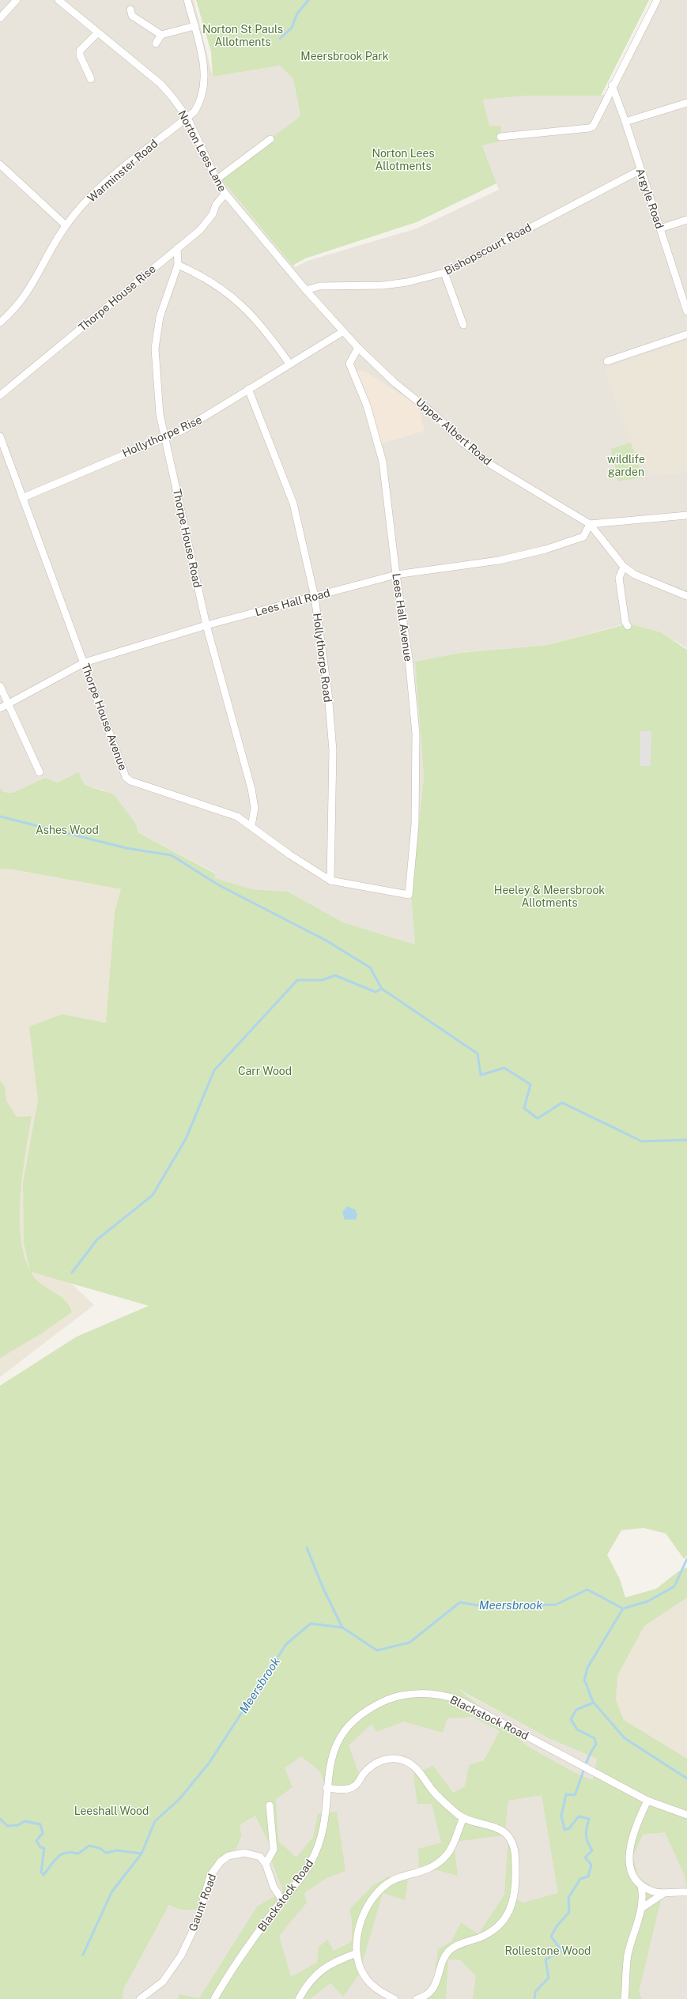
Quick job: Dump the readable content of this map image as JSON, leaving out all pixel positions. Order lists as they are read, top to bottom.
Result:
{
  "streets": {
    "street": [
      "Norton Lees Lane",
      "Warminster Road",
      "Argyle Road",
      "Bishopscourt Road",
      "Thorpe House Rise",
      "Upper Albert Road",
      "Hollythorpe Rise",
      "Thorpe House Road",
      "Lees Hall Road",
      "Lees Hall Avenue",
      "Hollythorpe Road",
      "Thorpe House Avenue",
      "Blackstock Road",
      "Gaunt Road"
    ]
  },
  "crossings": [
    ["Norton Lees Lane", "Warminster Road"],
    ["Norton Lees Lane", "Bishopscourt Road"],
    ["Norton Lees Lane", "Thorpe House Rise"],
    ["Norton Lees Lane", "Upper Albert Road"],
    ["Argyle Road", "Bishopscourt Road"],
    ["Bishopscourt Road", "Upper Albert Road"],
    ["Thorpe House Rise", "Thorpe House Road"],
    ["Upper Albert Road", "Hollythorpe Rise"],
    ["Upper Albert Road", "Lees Hall Road"],
    ["Upper Albert Road", "Lees Hall Avenue"],
    ["Hollythorpe Rise", "Thorpe House Road"],
    ["Hollythorpe Rise", "Hollythorpe Road"],
    ["Hollythorpe Rise", "Thorpe House Avenue"],
    ["Thorpe House Road", "Lees Hall Road"],
    ["Thorpe House Road", "Thorpe House Avenue"],
    ["Lees Hall Road", "Lees Hall Avenue"],
    ["Lees Hall Road", "Hollythorpe Road"],
    ["Lees Hall Road", "Thorpe House Avenue"],
    ["Lees Hall Avenue", "Thorpe House Avenue"],
    ["Hollythorpe Road", "Thorpe House Avenue"]
  ],
  "water": ["Meersbrook"],
  "parks": [
    "Norton St Pauls Allotments",
    "Meersbrook Park",
    "Norton Lees Allotments",
    "wildlife garden",
    "Ashes Wood",
    "Heeley & Meersbrook Allotments",
    "Carr Wood",
    "Leeshall Wood",
    "Rollestone Wood"
  ]
}
